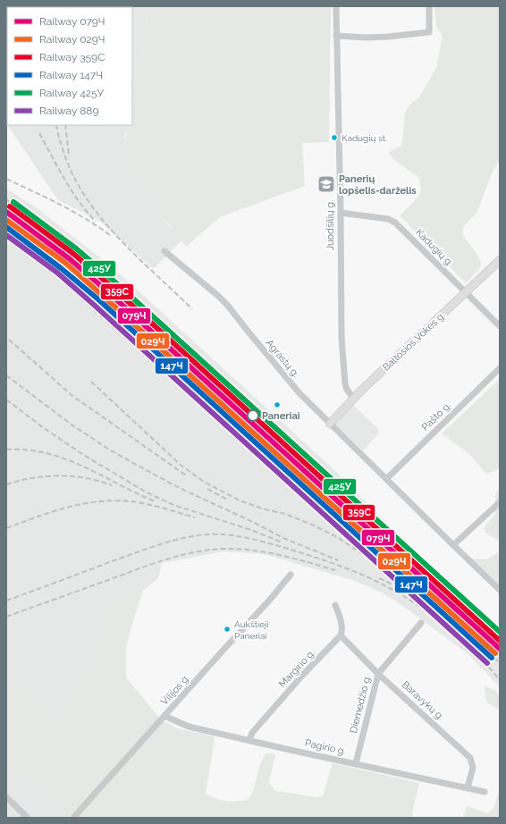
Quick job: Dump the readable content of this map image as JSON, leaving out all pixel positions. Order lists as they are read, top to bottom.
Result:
{
  "streets": {
    "main road": ["Baltosios Vokės g."],
    "street": [
      "Juodšilių g.",
      "Kadugių g.",
      "Agrastų g.",
      "Pašto g.",
      "Margirio g.",
      "Vilijos g.",
      "Baravykų g.",
      "Diemedžio g.",
      "Pagirio g."
    ]
  },
  "crossings": [
    ["Juodšilių g.", "Kadugių g."],
    ["Juodšilių g.", "Baltosios Vokės g."],
    ["Kadugių g.", "Baltosios Vokės g."],
    ["Baltosios Vokės g.", "Agrastų g."],
    ["Agrastų g.", "Pašto g."],
    ["Margirio g.", "Baravykų g."],
    ["Margirio g.", "Pagirio g."],
    ["Vilijos g.", "Pagirio g."],
    ["Baravykų g.", "Diemedžio g."],
    ["Baravykų g.", "Pagirio g."],
    ["Diemedžio g.", "Pagirio g."]
  ],
  "places": {
    "other": ["Kadugių st.", "Paneriai", "Aukštieji Paneriai"],
    "school or university": ["Panerių lopšelis-darželis"]
  },
  "lines": [
    "rail line 425У",
    "rail line 359С",
    "rail line 079Ч",
    "rail line 029Ч",
    "rail line 147Ч",
    "rail line 889"
  ],
  "legend": [
    "Railway 079Ч",
    "Railway 029Ч",
    "Railway 359С",
    "Railway 147Ч",
    "Railway 425У",
    "Railway 889"
  ]
}
